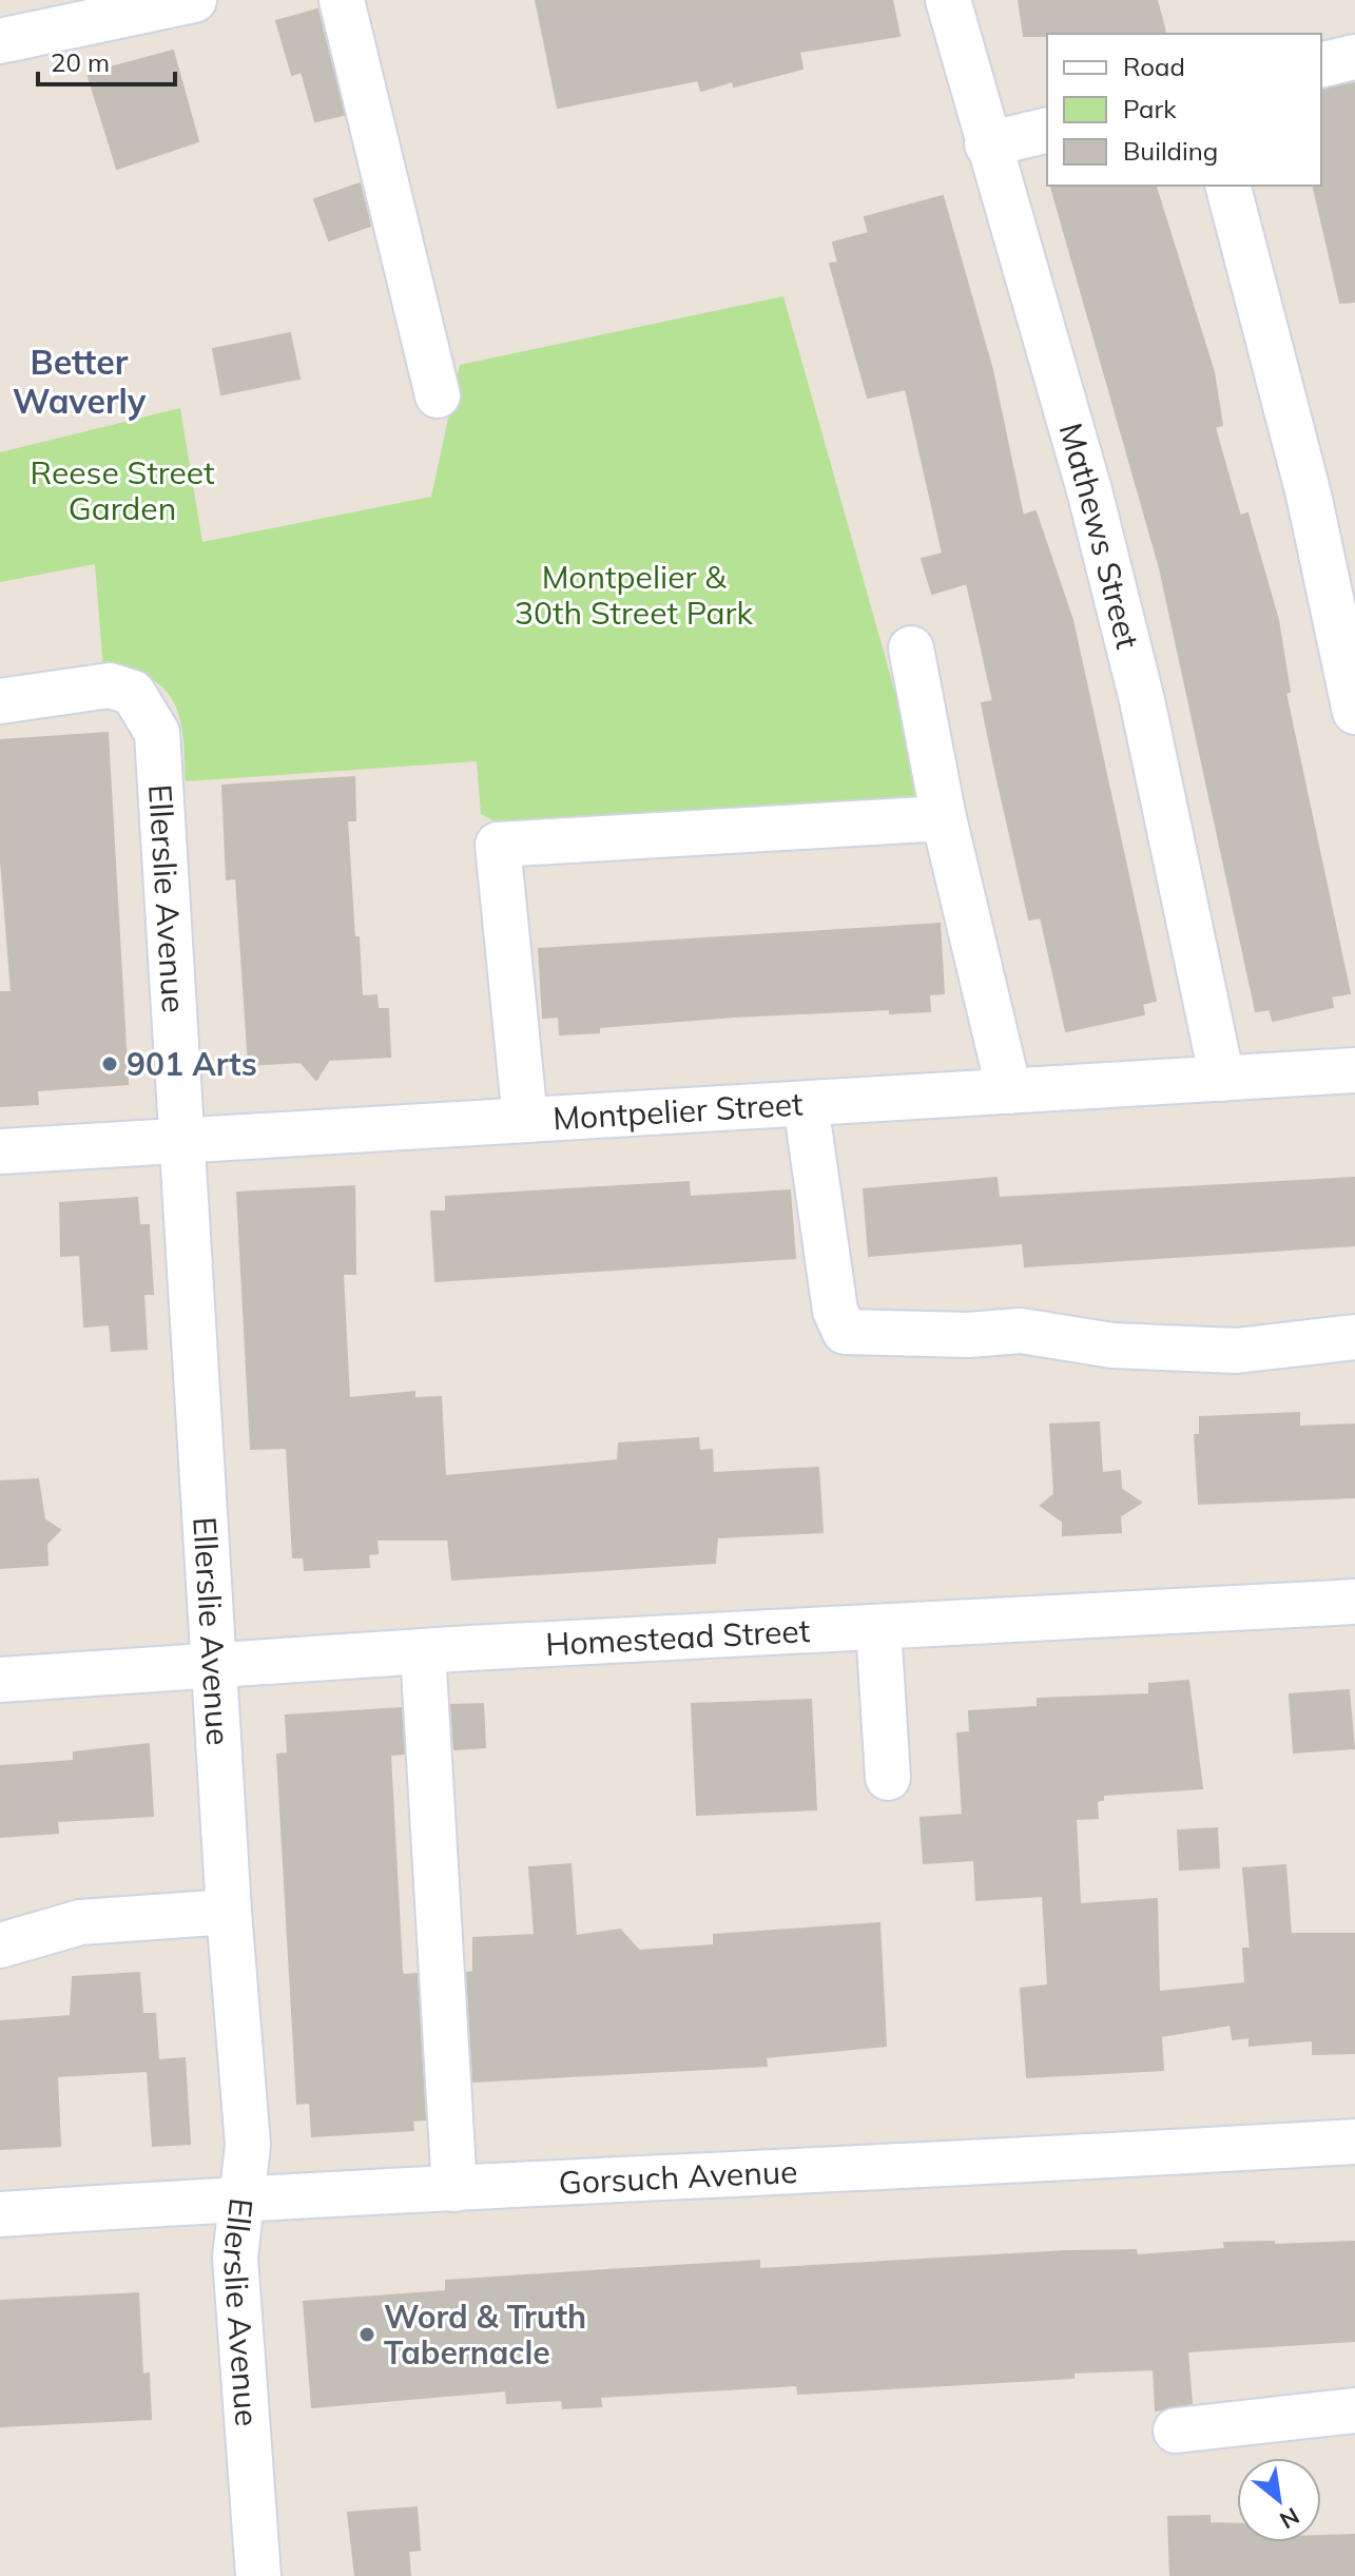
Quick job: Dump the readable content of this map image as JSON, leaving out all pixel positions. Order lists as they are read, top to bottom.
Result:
{
  "streets": {
    "street": [
      "Mathews Street",
      "Ellerslie Avenue",
      "Montpelier Street",
      "Homestead Street",
      "Gorsuch Avenue"
    ]
  },
  "crossings": [
    ["Mathews Street", "Montpelier Street"],
    ["Ellerslie Avenue", "Montpelier Street"],
    ["Ellerslie Avenue", "Homestead Street"],
    ["Ellerslie Avenue", "Gorsuch Avenue"]
  ],
  "districts": ["Better Waverly"],
  "parks": ["Reese Street Garden", "Montpelier & 30th Street Park"],
  "places": ["901 Arts", "Word & Truth Tabernacle"],
  "legend": ["Road", "Park", "Building"],
  "scale_bar": "20 m",
  "north": "bottom right"
}
